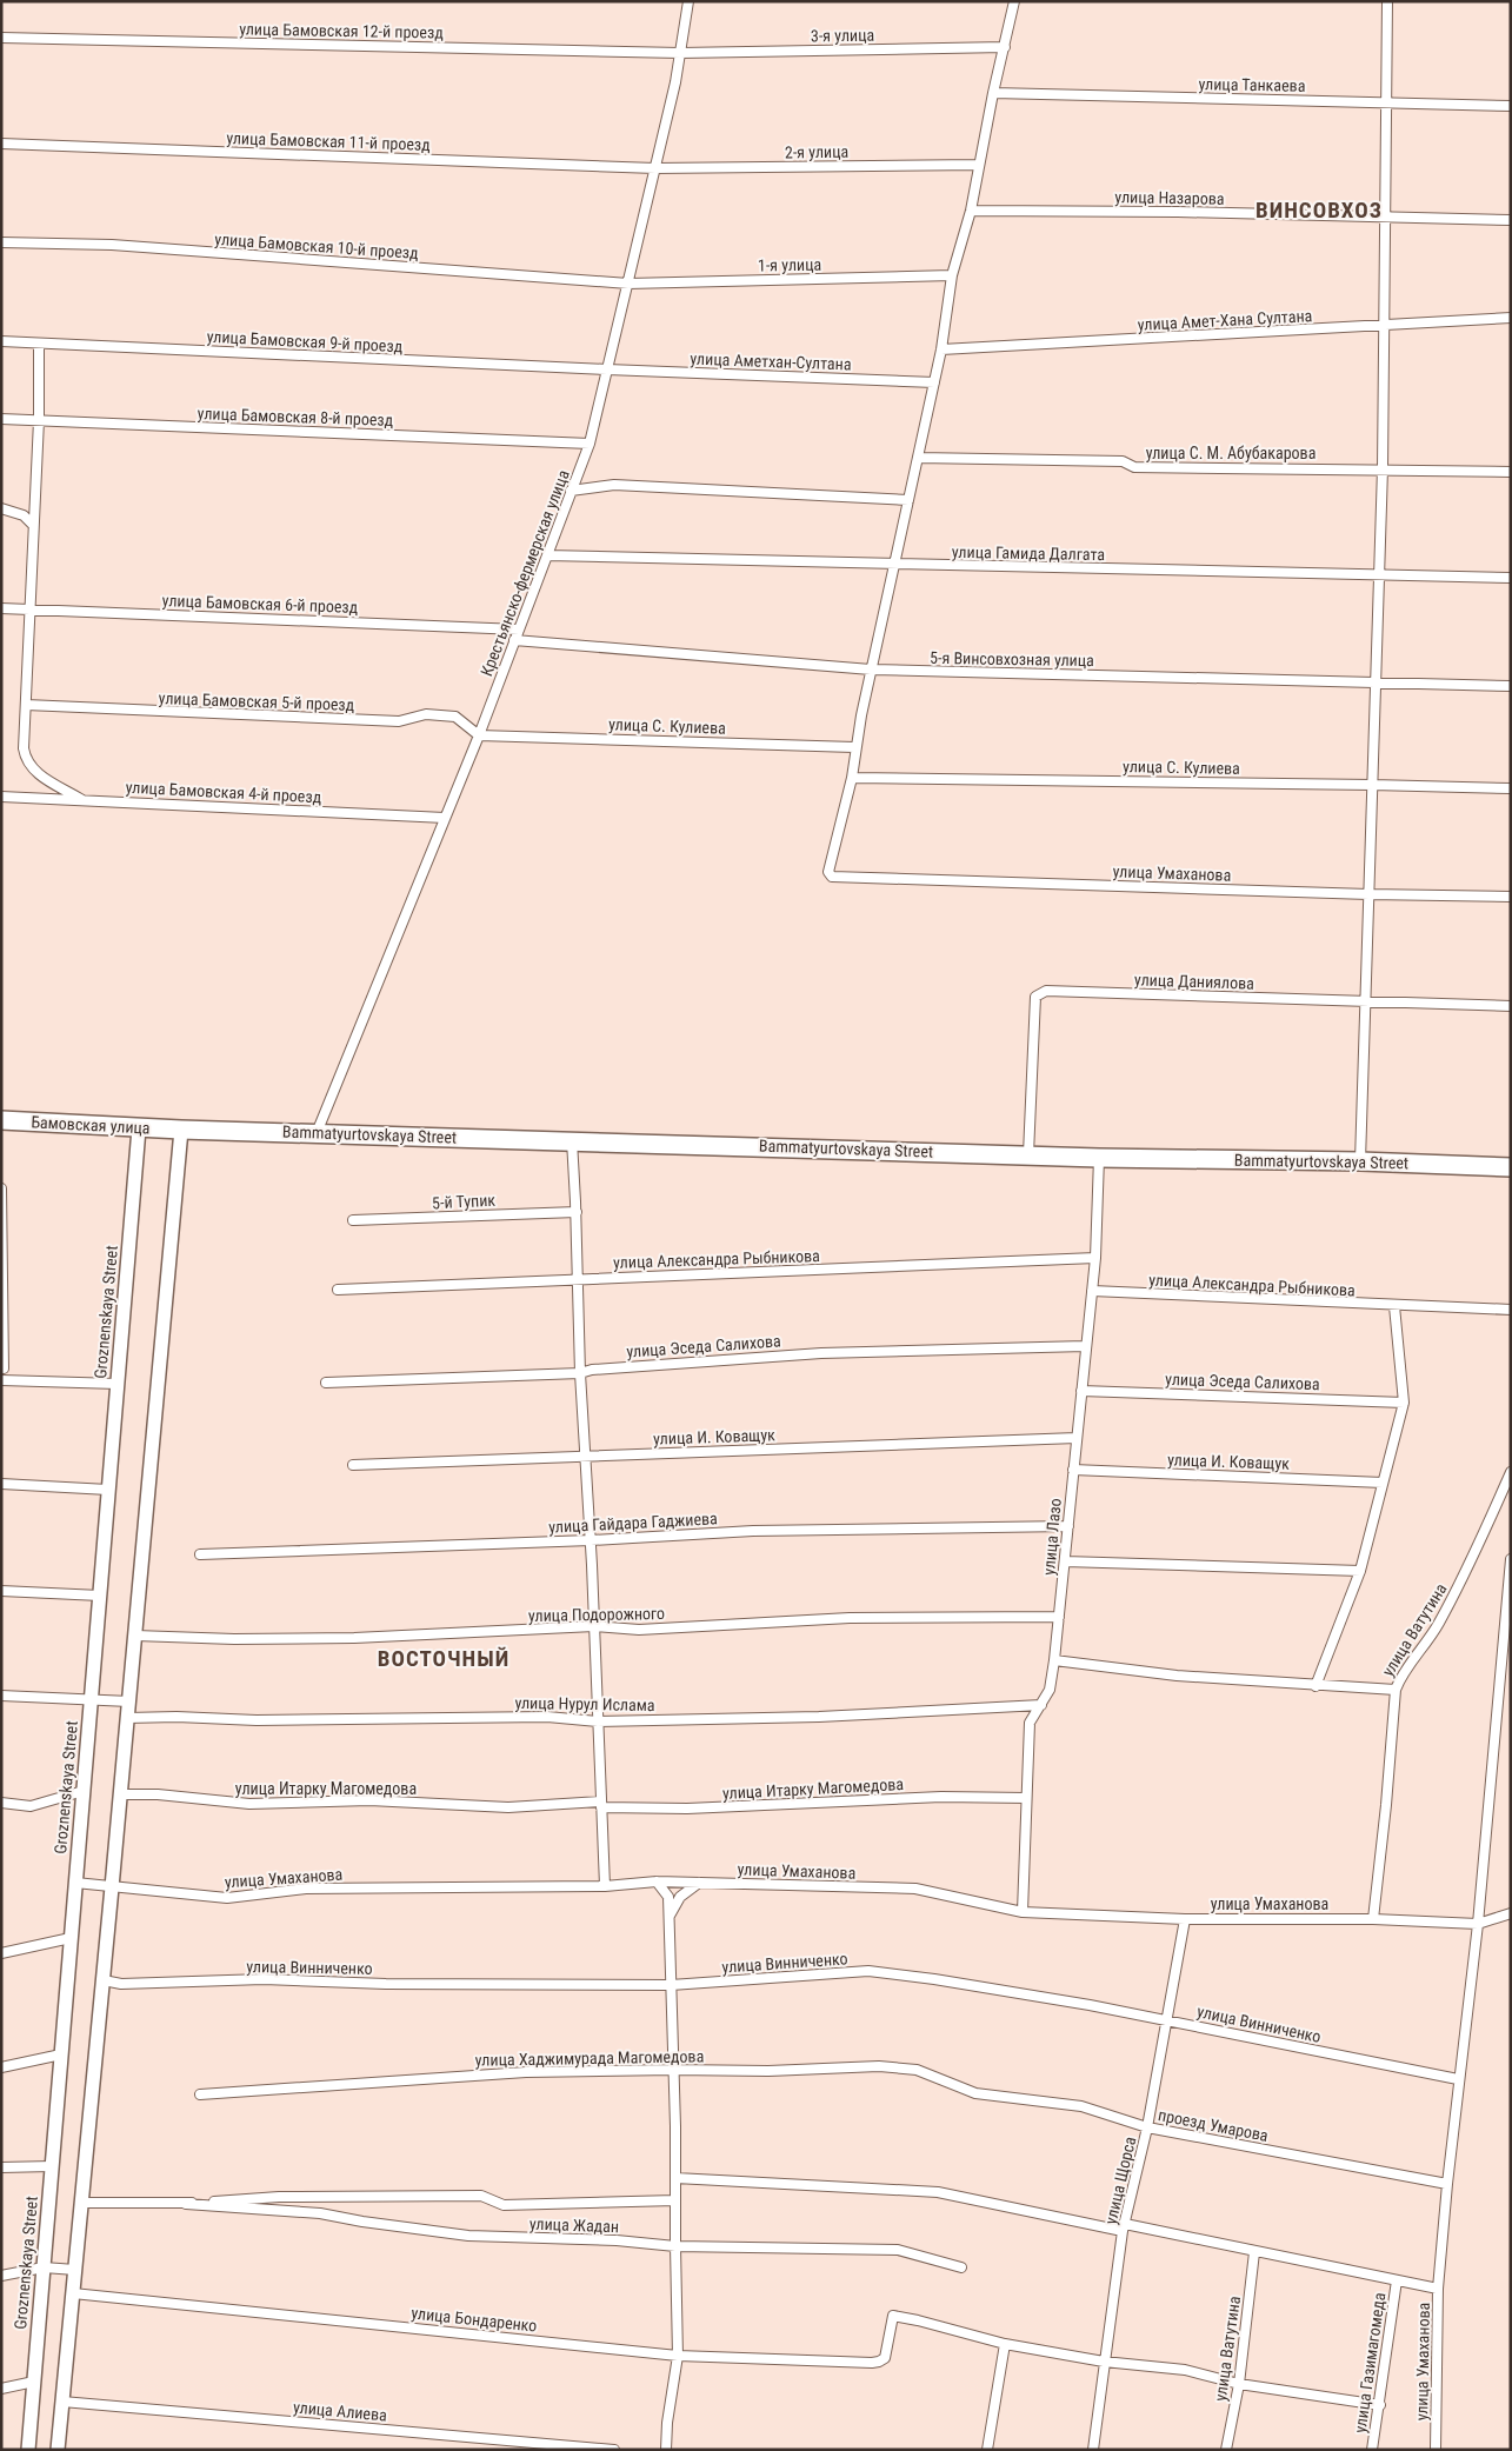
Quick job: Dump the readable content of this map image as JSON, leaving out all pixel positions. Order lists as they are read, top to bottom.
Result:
{
  "streets": {
    "highway": ["Бамовская улица", "Bammatyurtovskaya Street"],
    "street": [
      "улица Бамовская 12-й проезд",
      "3-я улица",
      "улица Танкаева",
      "улица Бамовская 11-й проезд",
      "2-я улица",
      "улица Назарова",
      "улица Бамовская 10-й проезд",
      "1-я улица",
      "улица Амет-Хана Султана",
      "улица Бамовская 9-й проезд",
      "улица Аметхан-Султана",
      "улица Бамовская 8-й проезд",
      "улица С. М. Абубакарова",
      "улица Гамида Далгата",
      "Крестьянско-фермерская улица",
      "улица Бамовская 6-й проезд",
      "5-я Винсовхозная улица",
      "улица Бамовская 5-й проезд",
      "улица С. Кулиева",
      "улица Бамовская 4-й проезд",
      "улица Умаханова",
      "улица Даниялова",
      "5-й Тупик",
      "улица Александра Рыбникова",
      "Groznenskaya Street",
      "улица Эседа Салихова",
      "улица И. Коващук",
      "улица Гайдара Гаджиева",
      "улица Лазо",
      "улица Подорожного",
      "улица Ватутина",
      "улица Нурул Ислама",
      "улица Итарку Магомедова",
      "улица Винниченко",
      "улица Хаджимурада Магомедова",
      "проезд Умарова",
      "улица Щорса",
      "улица Жадан",
      "улица Бондаренко",
      "улица Газимагомеда",
      "улица Алиева"
    ]
  },
  "crossings": [
    ["улица Бамовская 12-й проезд", "3-я улица"],
    ["улица Бамовская 12-й проезд", "Крестьянско-фермерская улица"],
    ["3-я улица", "Крестьянско-фермерская улица"],
    ["улица Бамовская 11-й проезд", "2-я улица"],
    ["улица Бамовская 11-й проезд", "Крестьянско-фермерская улица"],
    ["2-я улица", "Крестьянско-фермерская улица"],
    ["улица Бамовская 10-й проезд", "1-я улица"],
    ["улица Бамовская 10-й проезд", "Крестьянско-фермерская улица"],
    ["1-я улица", "Крестьянско-фермерская улица"],
    ["улица Бамовская 9-й проезд", "улица Аметхан-Султана"],
    ["улица Бамовская 9-й проезд", "Крестьянско-фермерская улица"],
    ["улица Аметхан-Султана", "Крестьянско-фермерская улица"],
    ["улица Бамовская 8-й проезд", "Крестьянско-фермерская улица"],
    ["улица Гамида Далгата", "Крестьянско-фермерская улица"],
    ["Крестьянско-фермерская улица", "улица Бамовская 6-й проезд"],
    ["Крестьянско-фермерская улица", "5-я Винсовхозная улица"],
    ["Крестьянско-фермерская улица", "улица Бамовская 5-й проезд"],
    ["Крестьянско-фермерская улица", "улица С. Кулиева"],
    ["Крестьянско-фермерская улица", "улица Бамовская 4-й проезд"],
    ["Крестьянско-фермерская улица", "Bammatyurtovskaya Street"],
    ["улица Бамовская 5-й проезд", "улица С. Кулиева"],
    ["улица С. Кулиева", "улица Умаханова"],
    ["улица Умаханова", "Groznenskaya Street"],
    ["улица Умаханова", "улица Лазо"],
    ["улица Умаханова", "улица Ватутина"],
    ["улица Умаханова", "улица Винниченко"],
    ["улица Умаханова", "проезд Умарова"],
    ["улица Умаханова", "улица Щорса"],
    ["улица Даниялова", "Bammatyurtovskaya Street"],
    ["Бамовская улица", "Bammatyurtovskaya Street"],
    ["Бамовская улица", "Groznenskaya Street"],
    ["Bammatyurtovskaya Street", "улица Лазо"],
    ["улица Александра Рыбникова", "улица Лазо"],
    ["улица Эседа Салихова", "улица Лазо"],
    ["улица И. Коващук", "улица Лазо"],
    ["улица Гайдара Гаджиева", "улица Лазо"],
    ["улица Лазо", "улица Подорожного"],
    ["улица Лазо", "улица Нурул Ислама"],
    ["улица Лазо", "улица Итарку Магомедова"],
    ["улица Винниченко", "улица Щорса"],
    ["улица Хаджимурада Магомедова", "проезд Умарова"],
    ["проезд Умарова", "улица Щорса"]
  ],
  "districts": ["ВИНСОВХОЗ", "ВОСТОЧНЫЙ"]
}
